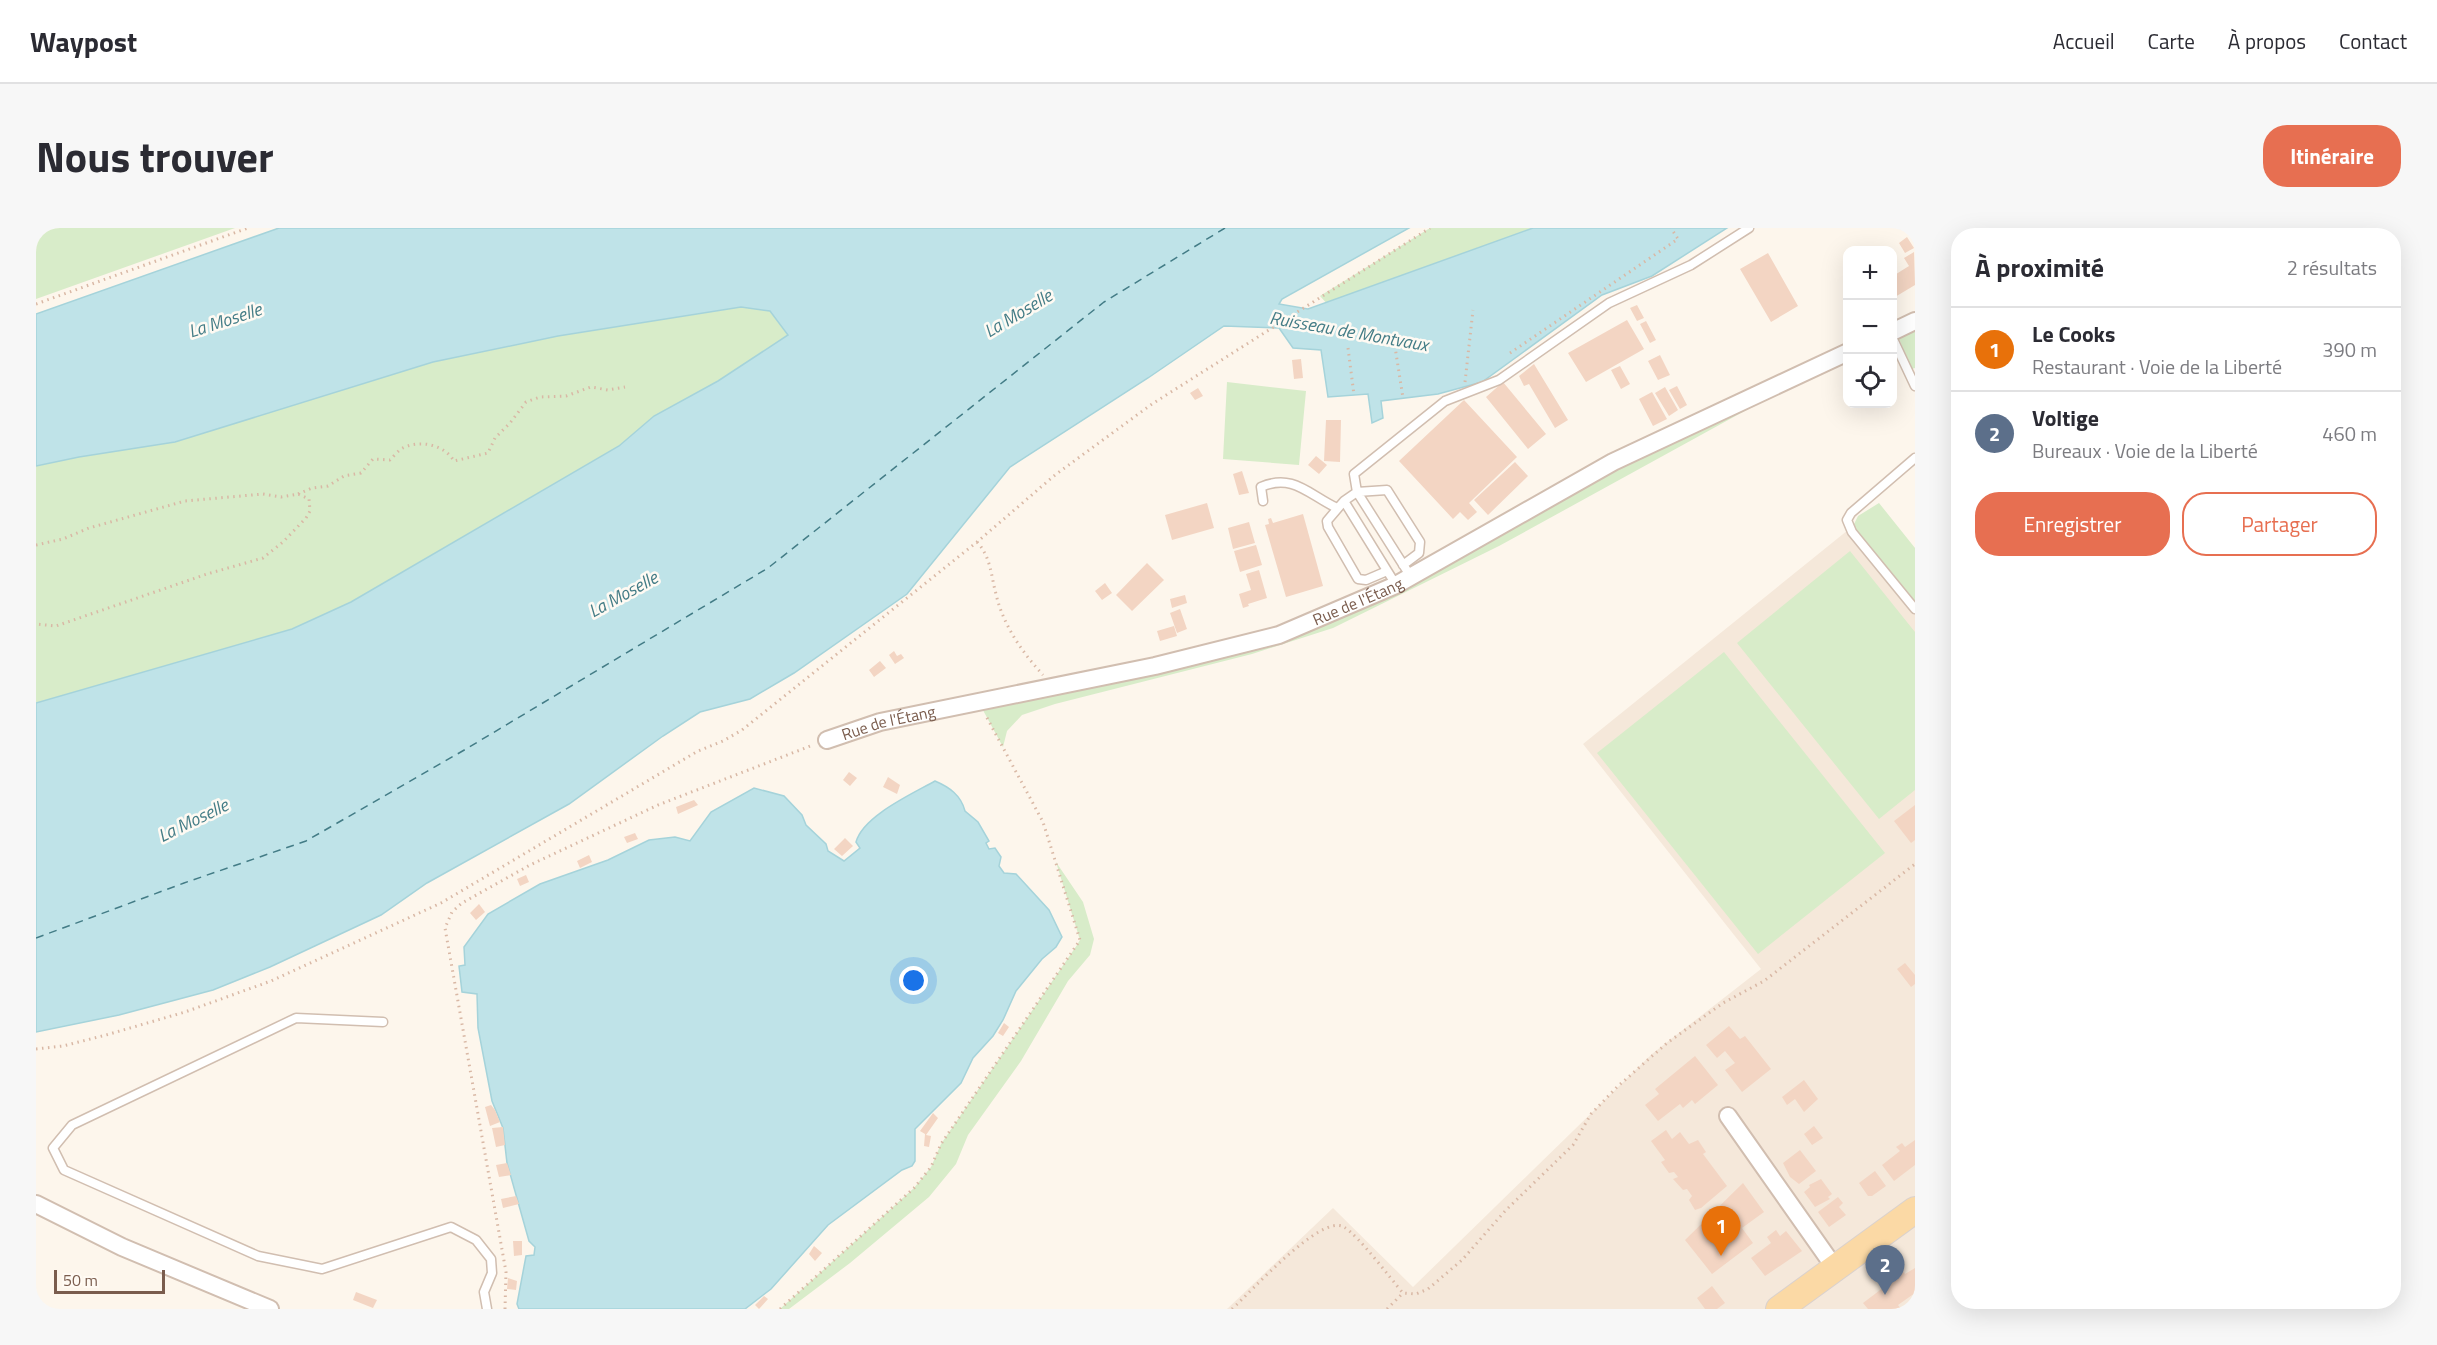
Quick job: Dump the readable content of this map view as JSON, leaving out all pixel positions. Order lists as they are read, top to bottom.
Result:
{
  "streets": {
    "street": ["Rue de l'Étang"]
  },
  "water": ["La Moselle", "Ruisseau de Montvaux"],
  "scale_bar": "50 m",
  "page": {
    "header": "Waypost",
    "nav": [
      "Accueil",
      "Carte",
      "À propos",
      "Contact"
    ],
    "title": "Nous trouver",
    "buttons": [
      "Itinéraire",
      ["Enregistrer", "Partager"]
    ],
    "heading": ["À proximité", "2 résultats"],
    "map_buttons": ["+", "−"],
    "list": [
      {
        "mark": "1",
        "name": "Le Cooks",
        "note": "Restaurant · Voie de la Liberté",
        "value": "390 m"
      },
      {
        "mark": "2",
        "name": "Voltige",
        "note": "Bureaux · Voie de la Liberté",
        "value": "460 m"
      }
    ],
    "pins": ["1", "2"],
    "scale": "50 m"
  }
}
